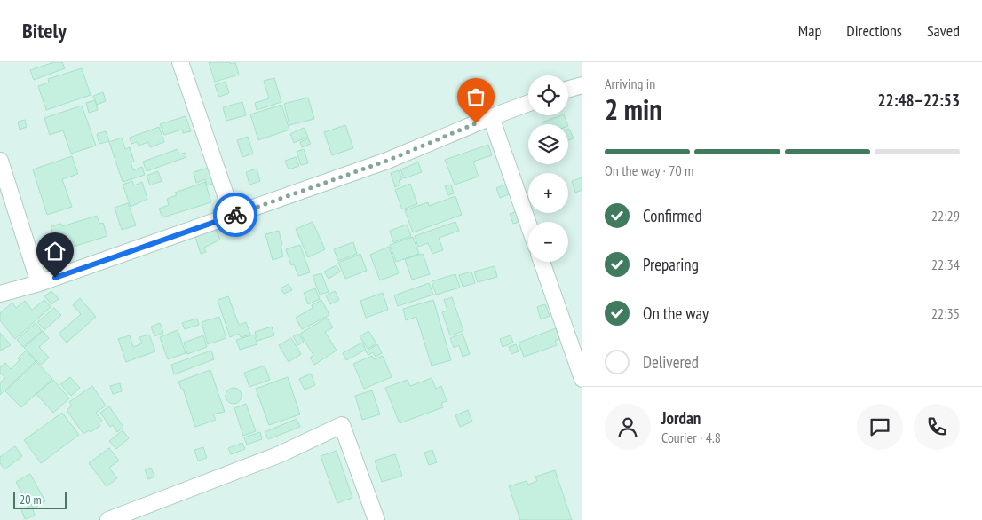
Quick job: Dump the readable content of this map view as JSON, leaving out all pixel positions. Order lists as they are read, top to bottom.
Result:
{
  "scale_bar": "20 m",
  "page": {
    "header": "Bitely",
    "nav": ["Map", "Directions", "Saved"],
    "heading": ["2 min", "Arriving in", "22:48–22:53"],
    "panel": ["Jordan", "Courier · 4.8"],
    "map_buttons": ["+", "−"],
    "bar": "On the way · 70 m",
    "list": [
      ["Confirmed", "22:29"],
      ["Preparing", "22:34"],
      ["On the way", "22:35"],
      "Delivered"
    ],
    "scale": "20 m"
  }
}
